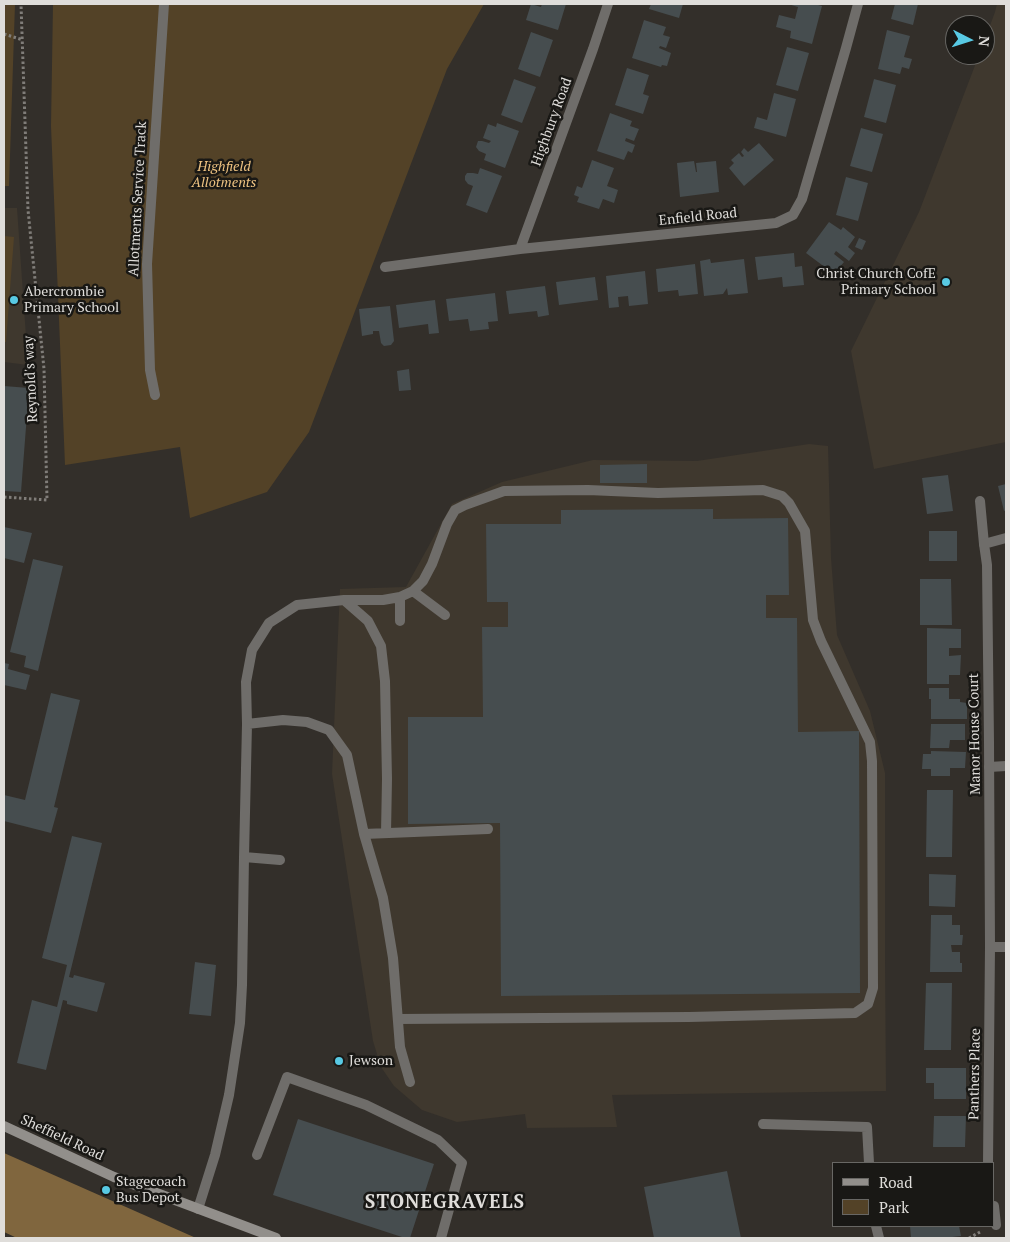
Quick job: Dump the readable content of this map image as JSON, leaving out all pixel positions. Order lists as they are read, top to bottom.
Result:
{
  "streets": {
    "main road": ["Sheffield Road"],
    "street": [
      "Highbury Road",
      "Allotments Service Track",
      "Enfield Road",
      "Manor House Court",
      "Panthers Place"
    ],
    "path": ["Reynold's way"]
  },
  "crossings": [
    ["Highbury Road", "Enfield Road"],
    ["Manor House Court", "Panthers Place"]
  ],
  "districts": ["STONEGRAVELS"],
  "parks": ["Highfield Allotments"],
  "places": [
    "Christ Church CofE Primary School",
    "Abercrombie Primary School",
    "Jewson",
    "Stagecoach Bus Depot"
  ],
  "legend": ["Road", "Park"],
  "north": "right"
}
